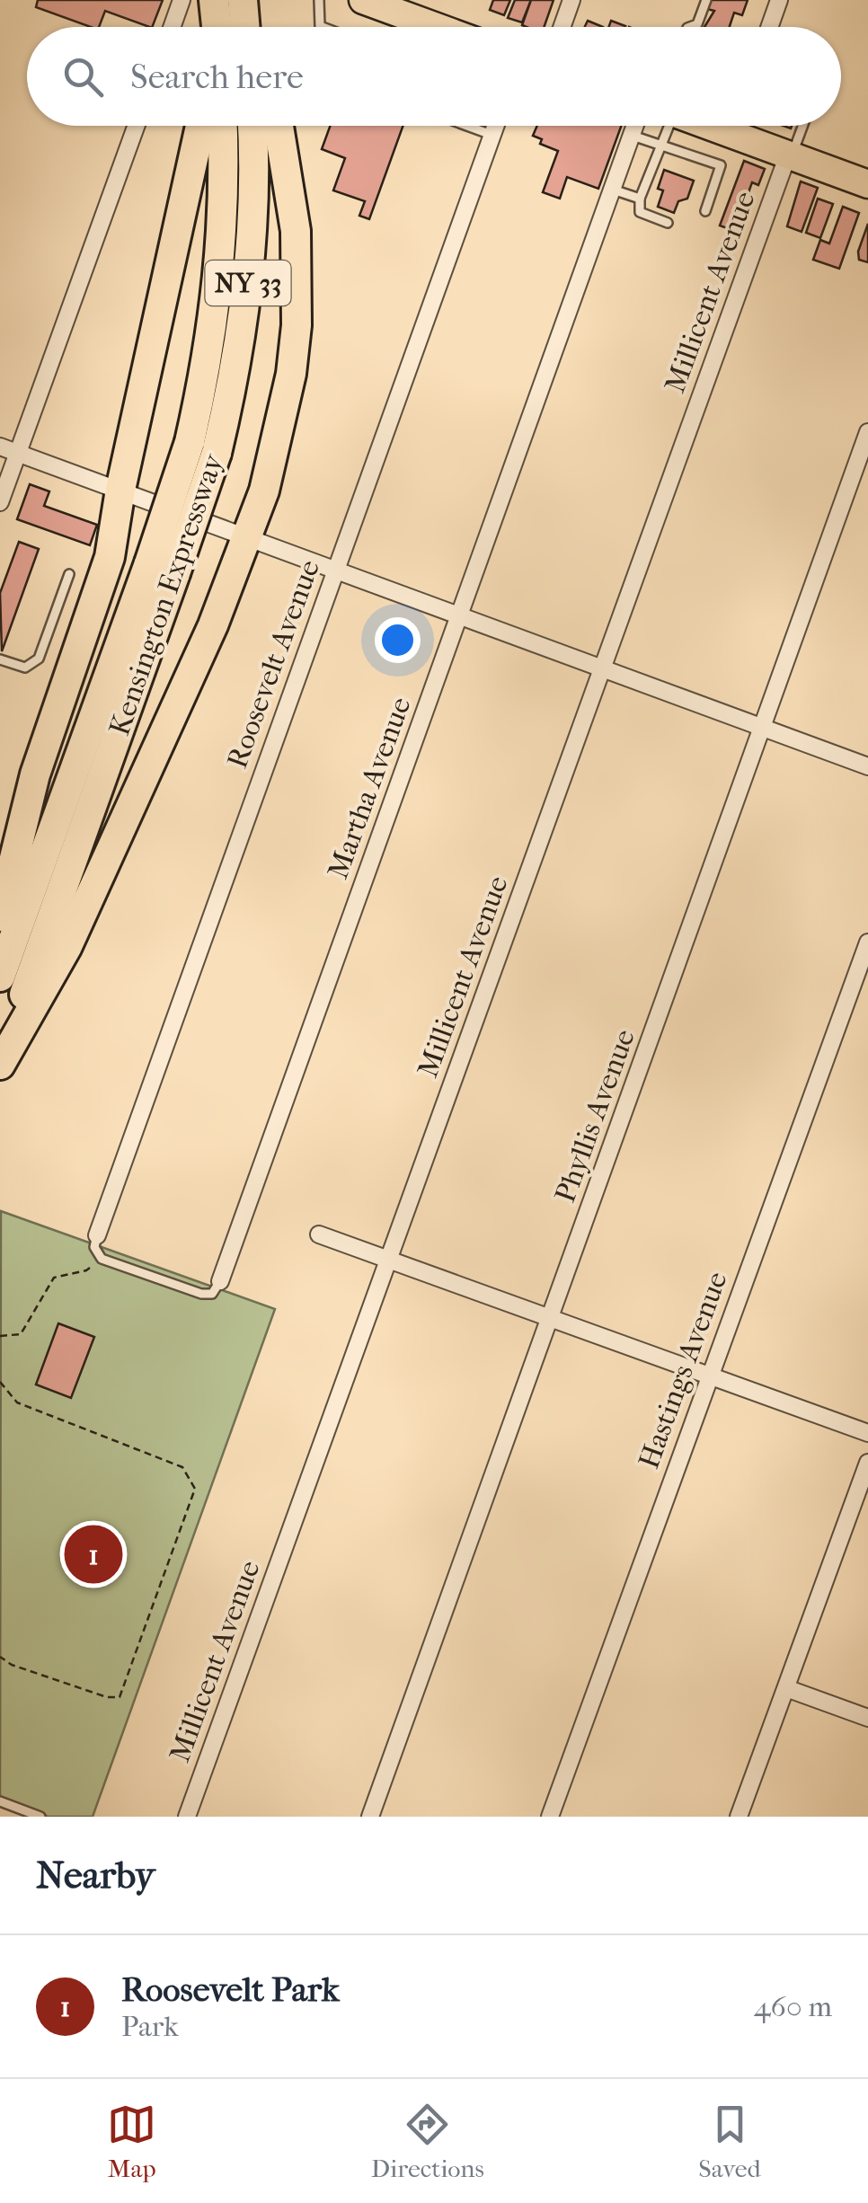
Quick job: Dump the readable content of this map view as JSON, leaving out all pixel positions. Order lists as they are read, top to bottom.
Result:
{
  "streets": {
    "highway": ["NY 33", "Kensington Expressway"],
    "street": [
      "Millicent Avenue",
      "Roosevelt Avenue",
      "Martha Avenue",
      "Phyllis Avenue",
      "Hastings Avenue"
    ]
  },
  "page": {
    "search": "Search here",
    "pins": "1",
    "heading": "Nearby",
    "list": [
      {
        "mark": "1",
        "name": "Roosevelt Park",
        "note": "Park",
        "value": "460 m"
      }
    ],
    "nav": ["Map", "Directions", "Saved"]
  }
}
